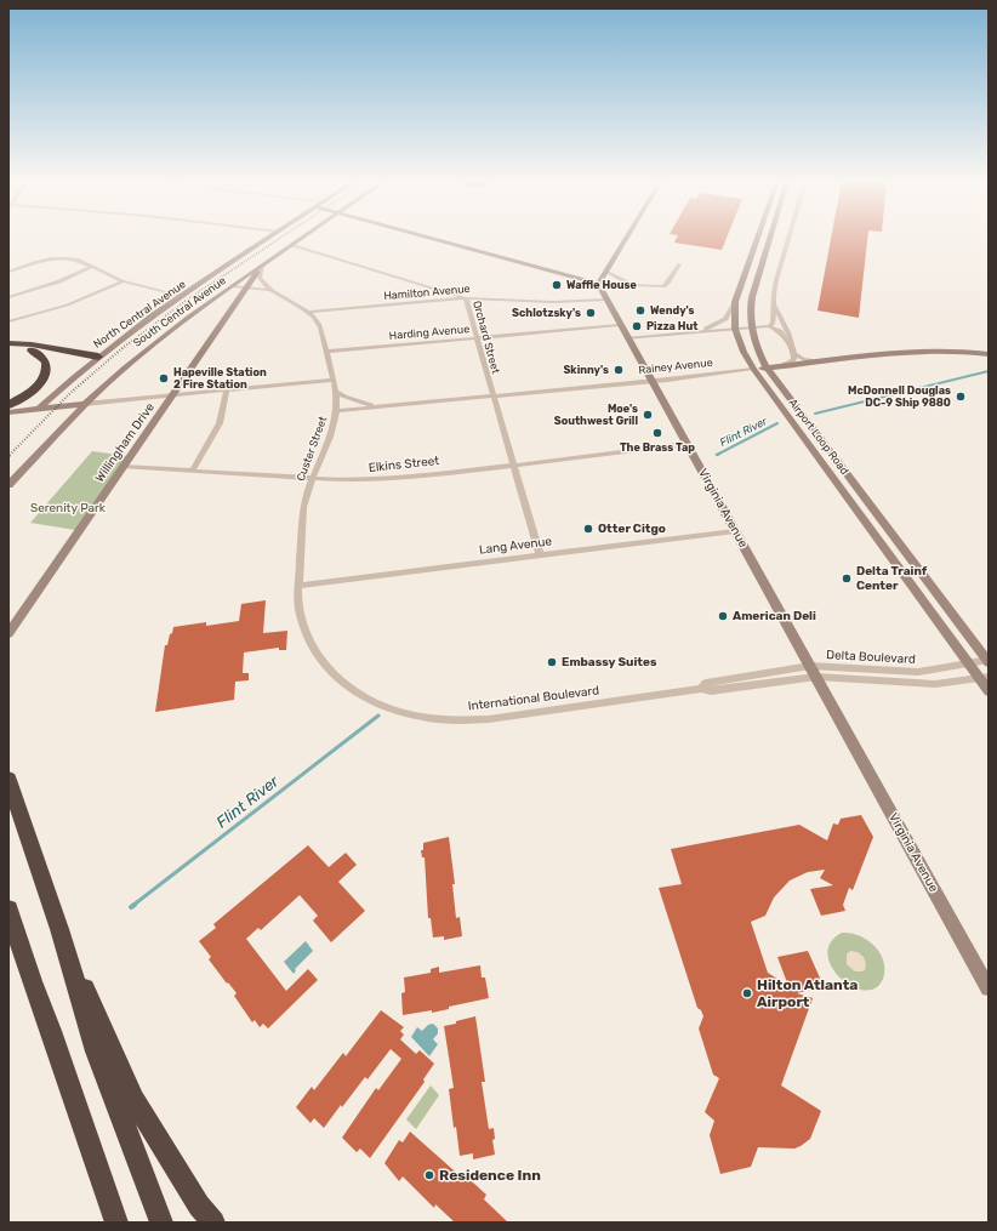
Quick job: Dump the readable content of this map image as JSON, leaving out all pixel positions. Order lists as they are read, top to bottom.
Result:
{
  "streets": {
    "main road": [
      "South Central Avenue",
      "North Central Avenue",
      "Rainey Avenue",
      "Airport Loop Road",
      "Willingham Drive",
      "Virginia Avenue"
    ],
    "street": [
      "Hamilton Avenue",
      "Harding Avenue",
      "Orchard Street",
      "Custer Street",
      "Elkins Street",
      "Lang Avenue",
      "Delta Boulevard",
      "International Boulevard"
    ]
  },
  "crossings": [
    ["Hamilton Avenue", "Orchard Street"],
    ["Hamilton Avenue", "Custer Street"],
    ["Hamilton Avenue", "Virginia Avenue"],
    ["South Central Avenue", "Orchard Street"],
    ["South Central Avenue", "Willingham Drive"],
    ["South Central Avenue", "Custer Street"],
    ["Harding Avenue", "Orchard Street"],
    ["Harding Avenue", "Custer Street"],
    ["Harding Avenue", "Virginia Avenue"],
    ["Orchard Street", "Rainey Avenue"],
    ["Orchard Street", "Elkins Street"],
    ["Orchard Street", "Lang Avenue"],
    ["Rainey Avenue", "Airport Loop Road"],
    ["Rainey Avenue", "Custer Street"],
    ["Rainey Avenue", "Virginia Avenue"],
    ["Airport Loop Road", "Delta Boulevard"],
    ["Willingham Drive", "Custer Street"],
    ["Willingham Drive", "Elkins Street"],
    ["Custer Street", "Elkins Street"],
    ["Custer Street", "Lang Avenue"],
    ["Custer Street", "International Boulevard"],
    ["Elkins Street", "Virginia Avenue"],
    ["Virginia Avenue", "Lang Avenue"],
    ["Virginia Avenue", "Delta Boulevard"],
    ["Virginia Avenue", "International Boulevard"],
    ["Lang Avenue", "International Boulevard"],
    ["Delta Boulevard", "International Boulevard"]
  ],
  "water": ["Flint River"],
  "parks": ["Serenity Park"],
  "places": [
    "Waffle House",
    "Wendy's",
    "Schlotzsky's",
    "Pizza Hut",
    "Skinny's",
    "Hapeville Station 2 Fire Station",
    "McDonnell Douglas DC-9 Ship 9880",
    "Moe's Southwest Grill",
    "The Brass Tap",
    "Otter Citgo",
    "Delta Trainf Center",
    "American Deli",
    "Embassy Suites",
    "Hilton Atlanta Airport",
    "Residence Inn"
  ]
}
